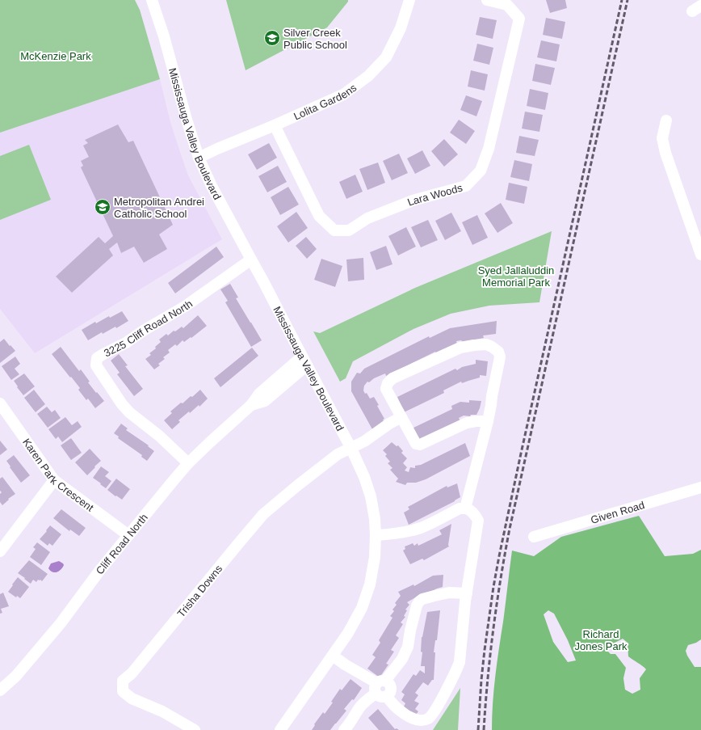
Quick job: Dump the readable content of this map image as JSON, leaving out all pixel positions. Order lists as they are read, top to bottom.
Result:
{
  "streets": {
    "street": [
      "Lolita Gardens",
      "Mississauga Valley Boulevard",
      "Lara Woods",
      "3225 Cliff Road North",
      "Karen Park Crescent",
      "Given Road",
      "Cliff Road North",
      "Trisha Downs"
    ]
  },
  "crossings": [
    ["Lolita Gardens", "Mississauga Valley Boulevard"],
    ["Lolita Gardens", "Lara Woods"],
    ["Mississauga Valley Boulevard", "3225 Cliff Road North"],
    ["Mississauga Valley Boulevard", "Cliff Road North"],
    ["Mississauga Valley Boulevard", "Trisha Downs"],
    ["3225 Cliff Road North", "Cliff Road North"],
    ["Karen Park Crescent", "Cliff Road North"]
  ],
  "parks": ["McKenzie Park", "Syed Jallaluddin Memorial Park", "Richard Jones Park"],
  "places": {
    "school or university": ["Silver Creek Public School", "Metropolitan Andrei Catholic School"]
  }
}
